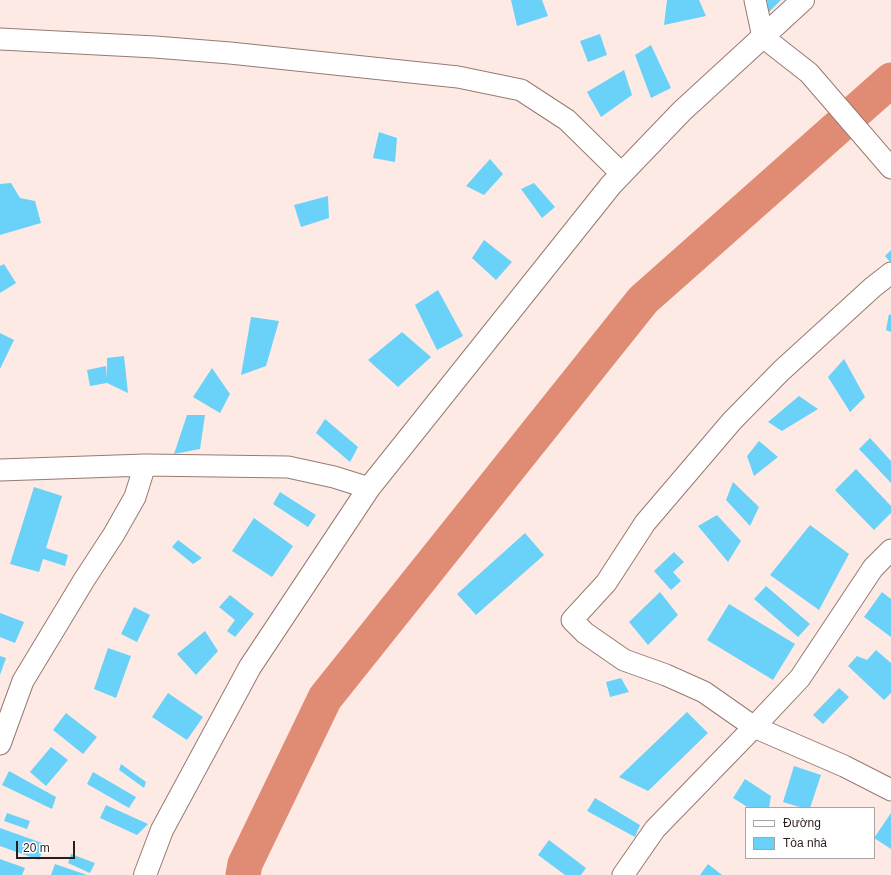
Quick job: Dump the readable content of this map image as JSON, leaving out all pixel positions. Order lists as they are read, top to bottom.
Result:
{
  "legend": ["Đường", "Tòa nhà"],
  "scale_bar": "20 m"
}
